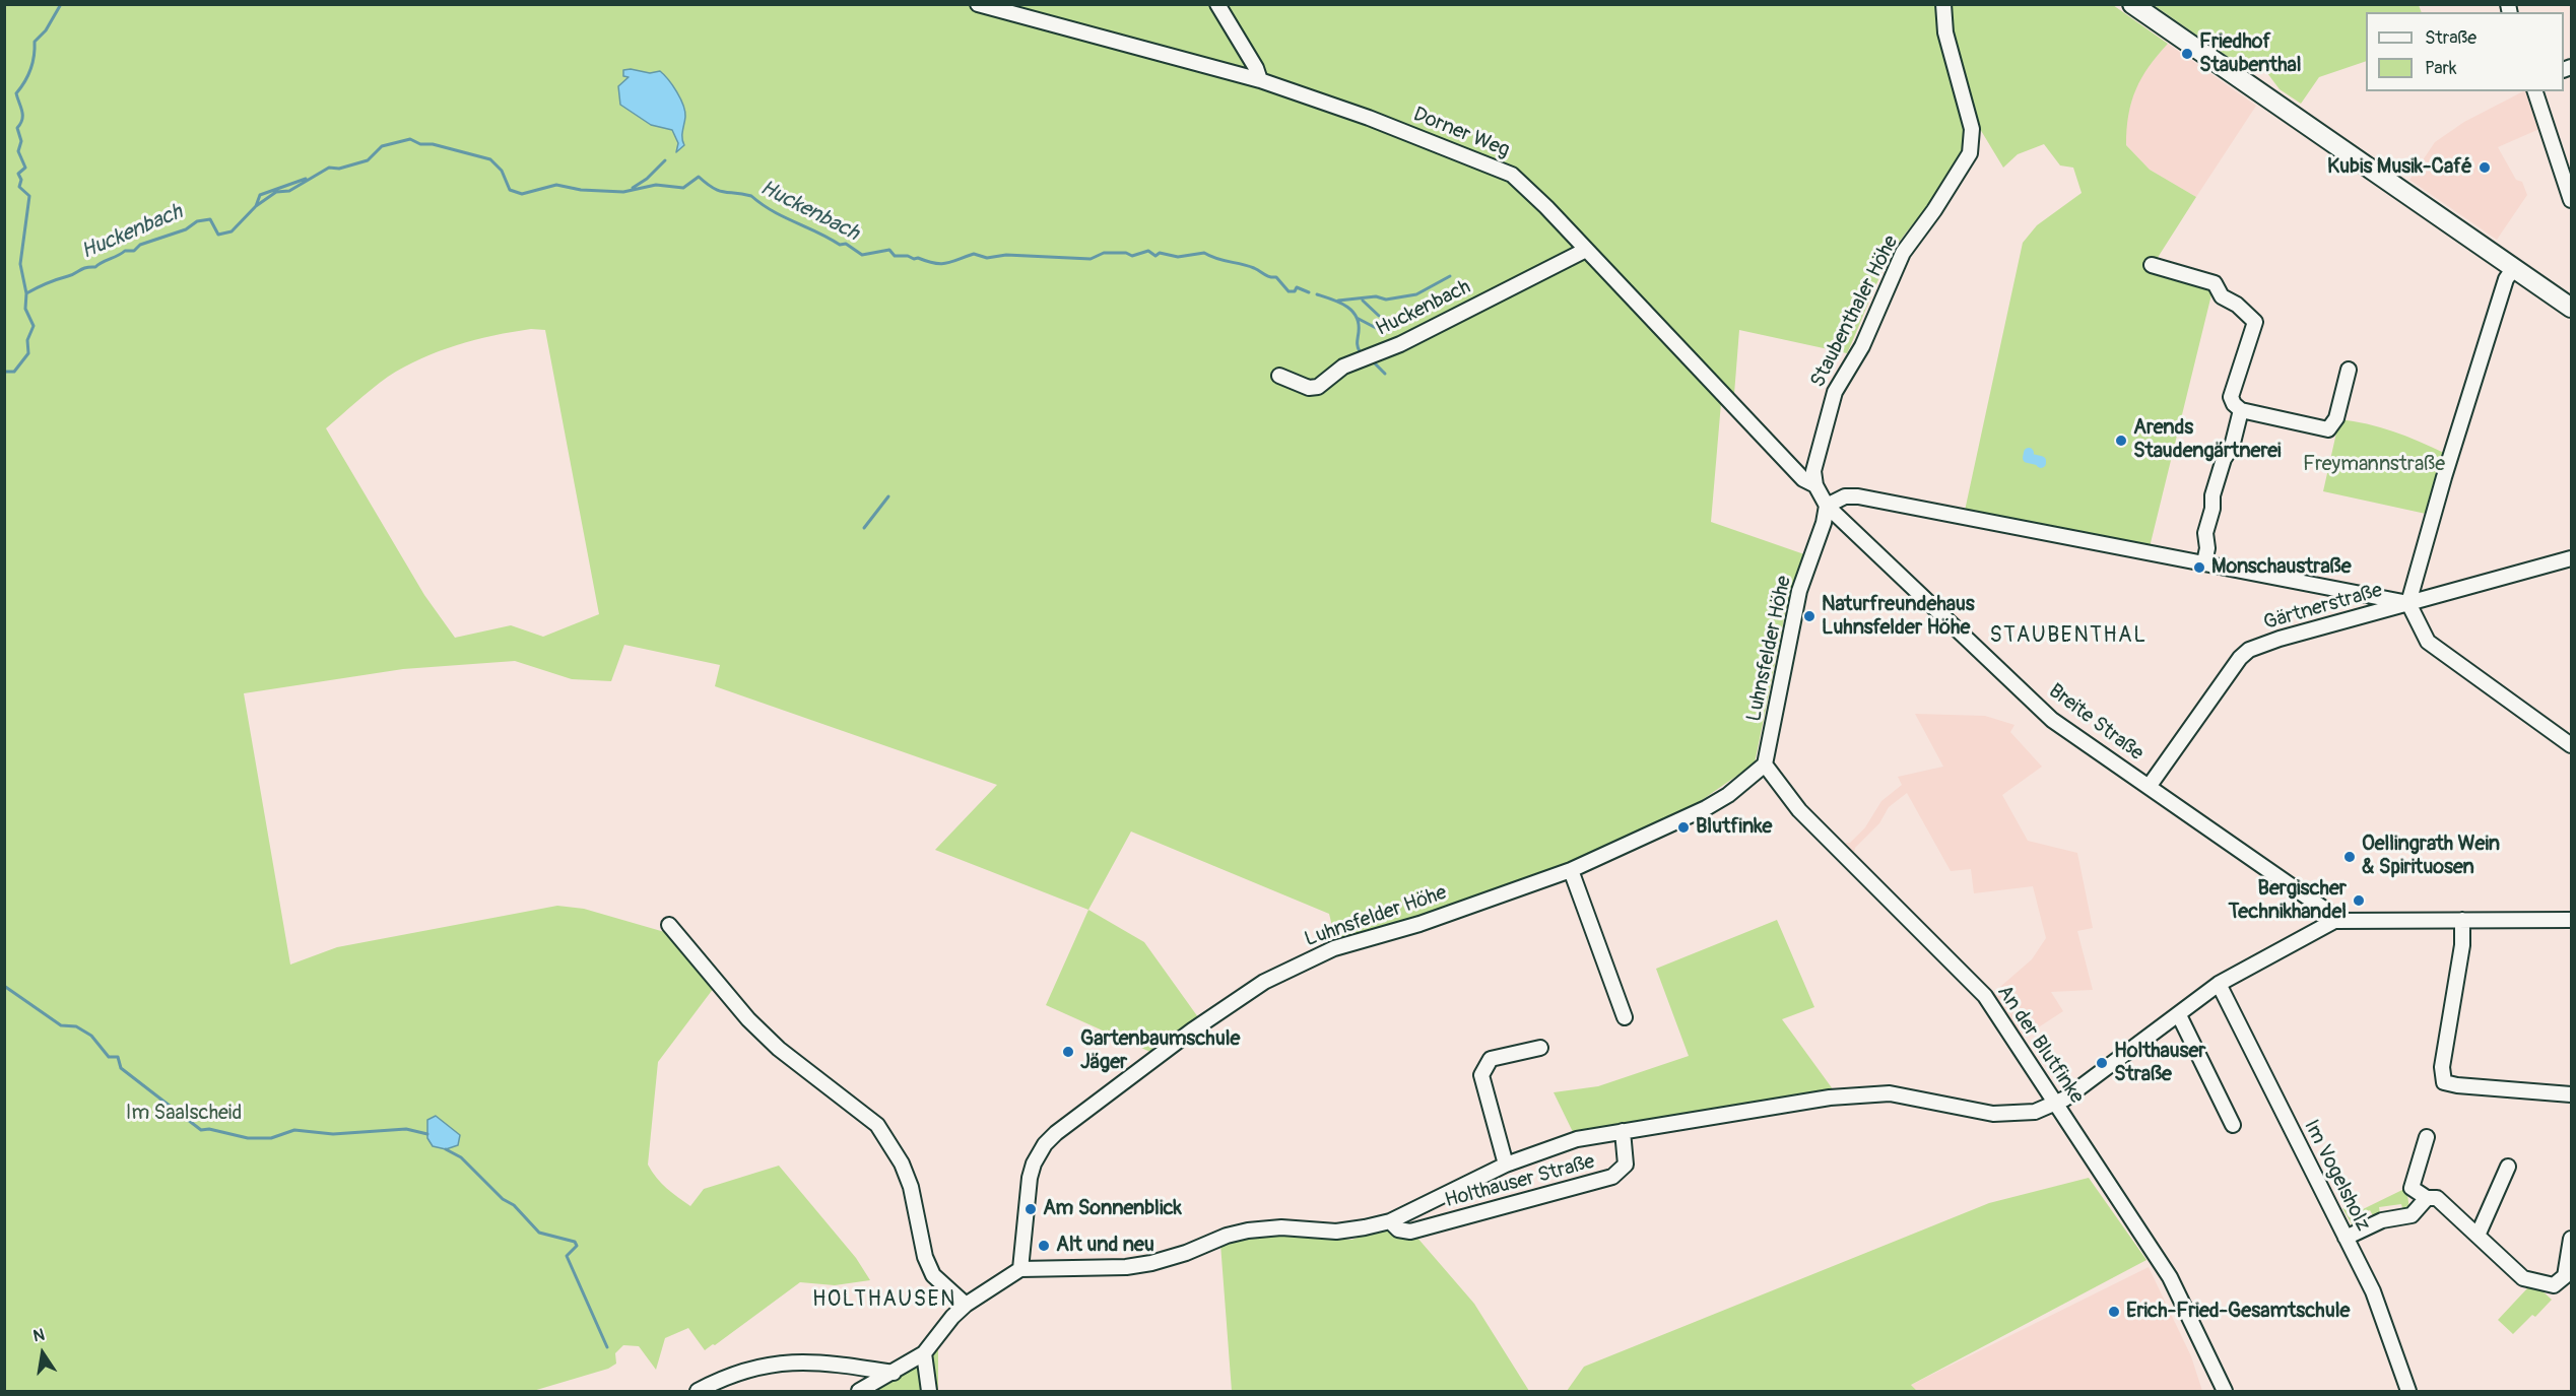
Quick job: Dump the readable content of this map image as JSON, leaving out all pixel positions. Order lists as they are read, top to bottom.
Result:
{
  "streets": {
    "street": [
      "Dorner Weg",
      "Huckenbach",
      "Staubenthaler Höhe",
      "Gärtnerstraße",
      "Luhnsfelder Höhe",
      "Breite Straße",
      "An der Blutfinke",
      "Im Vogelsholz",
      "Holthauser Straße"
    ]
  },
  "crossings": [
    ["Dorner Weg", "Huckenbach"],
    ["Dorner Weg", "Staubenthaler Höhe"],
    ["Gärtnerstraße", "Breite Straße"],
    ["Luhnsfelder Höhe", "Breite Straße"],
    ["Luhnsfelder Höhe", "An der Blutfinke"],
    ["Luhnsfelder Höhe", "Holthauser Straße"],
    ["Breite Straße", "Holthauser Straße"],
    ["An der Blutfinke", "Holthauser Straße"],
    ["Im Vogelsholz", "Holthauser Straße"]
  ],
  "districts": ["STAUBENTHAL", "HOLTHAUSEN"],
  "water": ["Huckenbach"],
  "parks": ["Freymannstraße", "Im Saalscheid"],
  "places": [
    "Friedhof Staubenthal",
    "Kubis Musik-Café",
    "Arends Staudengärtnerei",
    "Monschaustraße",
    "Naturfreundehaus Luhnsfelder Höhe",
    "Blutfinke",
    "Oellingrath Wein & Spirituosen",
    "Bergischer Technikhandel",
    "Gartenbaumschule Jäger",
    "Holthauser Straße",
    "Am Sonnenblick",
    "Alt und neu",
    "Erich-Fried-Gesamtschule"
  ],
  "legend": ["Straße", "Park"],
  "north": "top"
}
